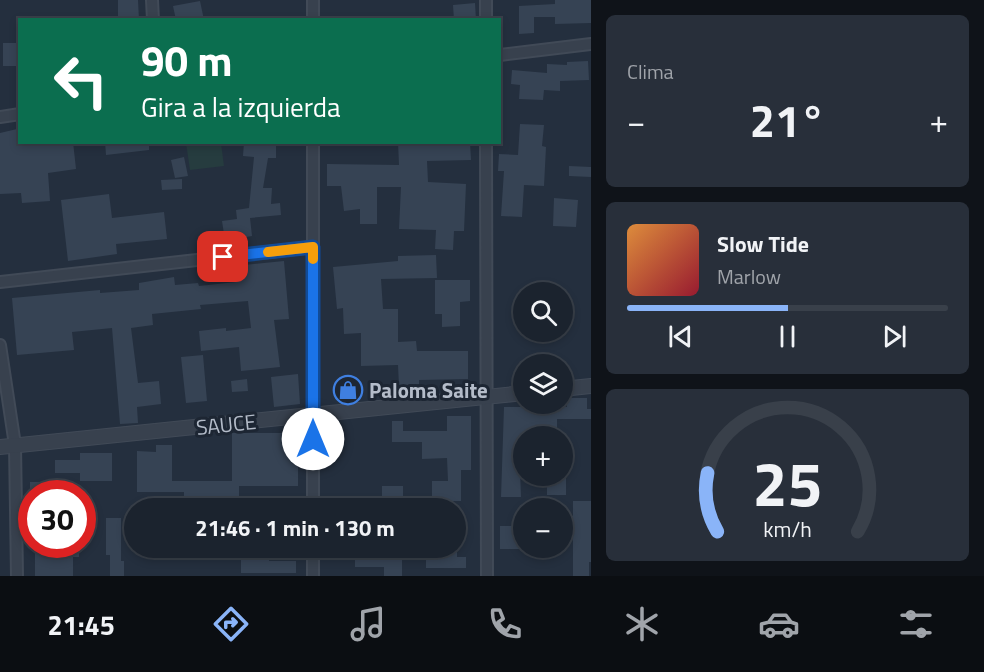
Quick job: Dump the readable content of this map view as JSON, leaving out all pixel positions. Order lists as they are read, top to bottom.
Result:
{
  "streets": {
    "street": ["SAUCE"]
  },
  "places": {
    "shop": ["Paloma Saite"]
  },
  "page": {
    "tile": "Clima",
    "turn": ["90 m", "Gira a la izquierda"],
    "heat": ["−", "21°", "+"],
    "song": ["Slow Tide", "Marlow"],
    "map_buttons": ["+", "−"],
    "limit": "30",
    "trip": "21:46 · 1 min · 130 m",
    "tabs": "21:45",
    "gauge": ["25", "km/h"]
  }
}
